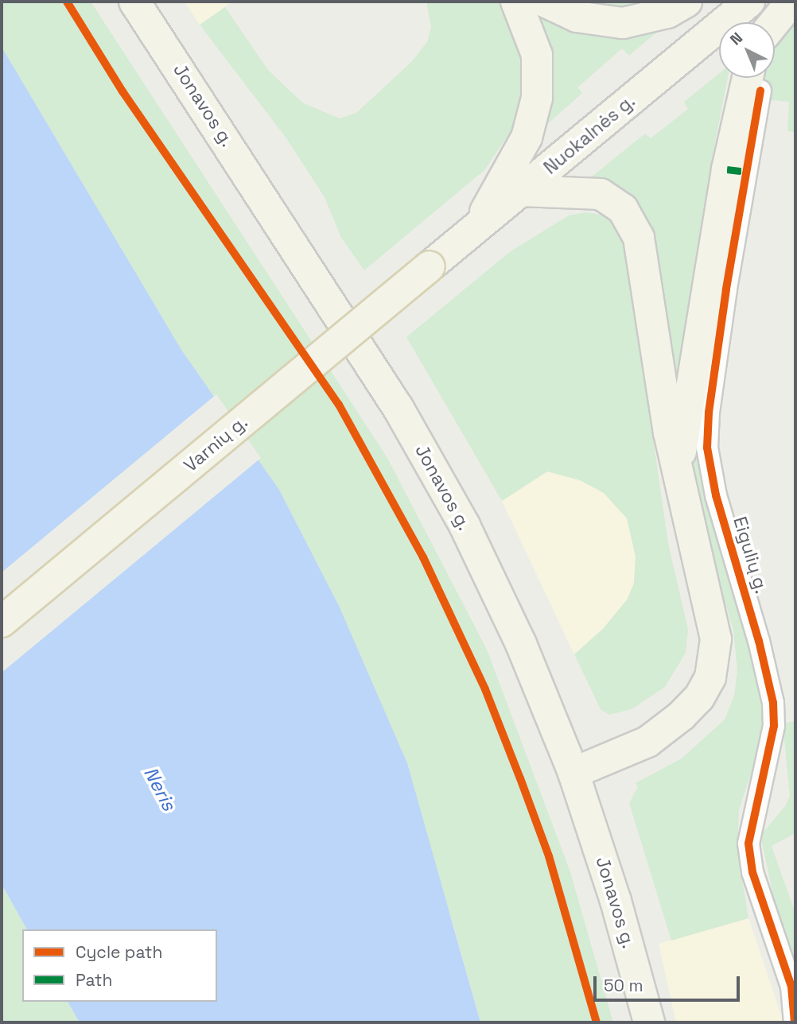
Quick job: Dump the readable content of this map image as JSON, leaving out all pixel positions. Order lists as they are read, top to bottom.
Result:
{
  "streets": {
    "main road": ["Jonavos g.", "Nuokalnės g.", "Varnių g."],
    "street": ["Eigulių g."]
  },
  "crossings": [
    ["Nuokalnės g.", "Varnių g."]
  ],
  "water": ["Neris"],
  "legend": ["Cycle path", "Path"],
  "scale_bar": "50 m",
  "north": "top left"
}
